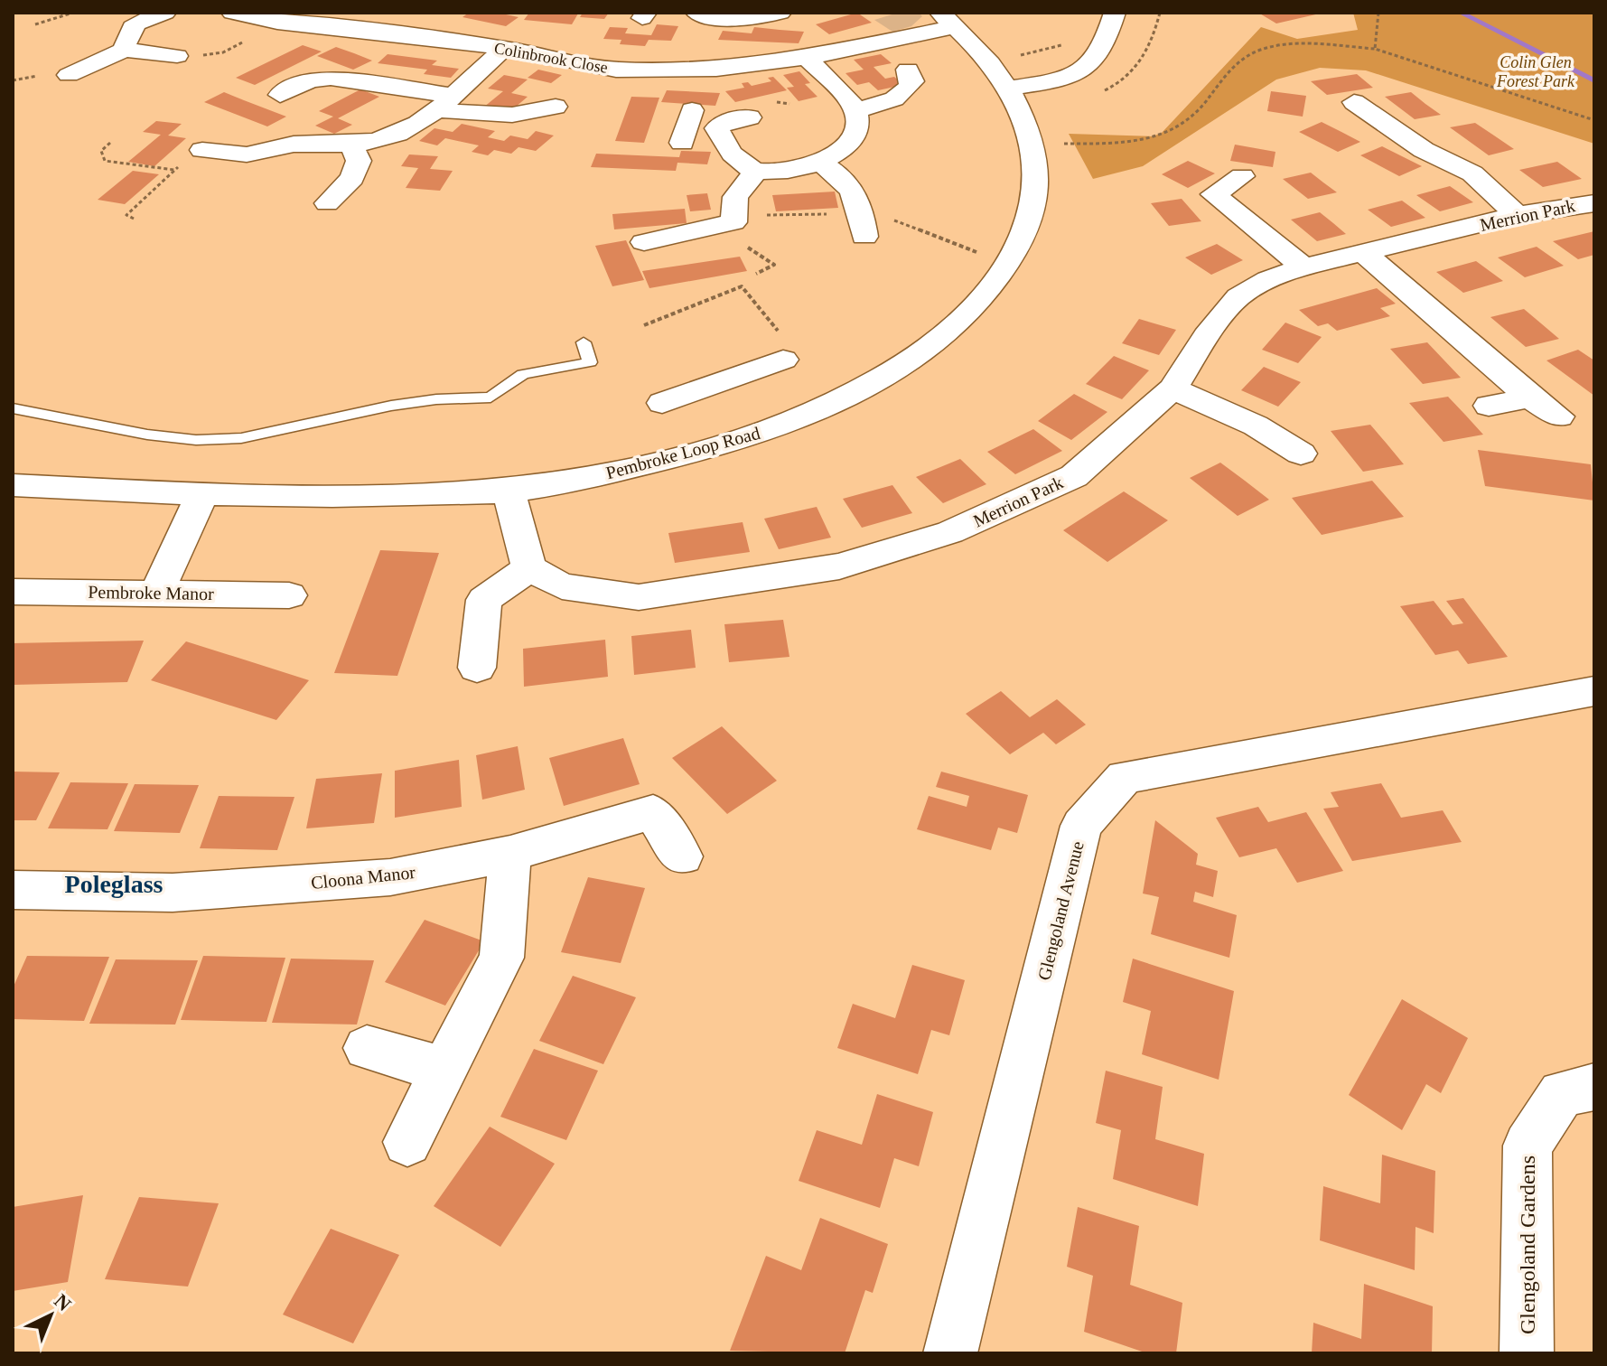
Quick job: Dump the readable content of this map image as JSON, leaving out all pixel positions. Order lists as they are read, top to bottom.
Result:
{
  "streets": {
    "street": [
      "Colinbrook Close",
      "Merrion Park",
      "Pembroke Loop Road",
      "Pembroke Manor",
      "Cloona Manor",
      "Glengoland Avenue",
      "Glengoland Gardens"
    ]
  },
  "crossings": [
    ["Colinbrook Close", "Pembroke Loop Road"]
  ],
  "districts": ["Poleglass"],
  "parks": ["Colin Glen Forest Park"],
  "north": "top right"
}
